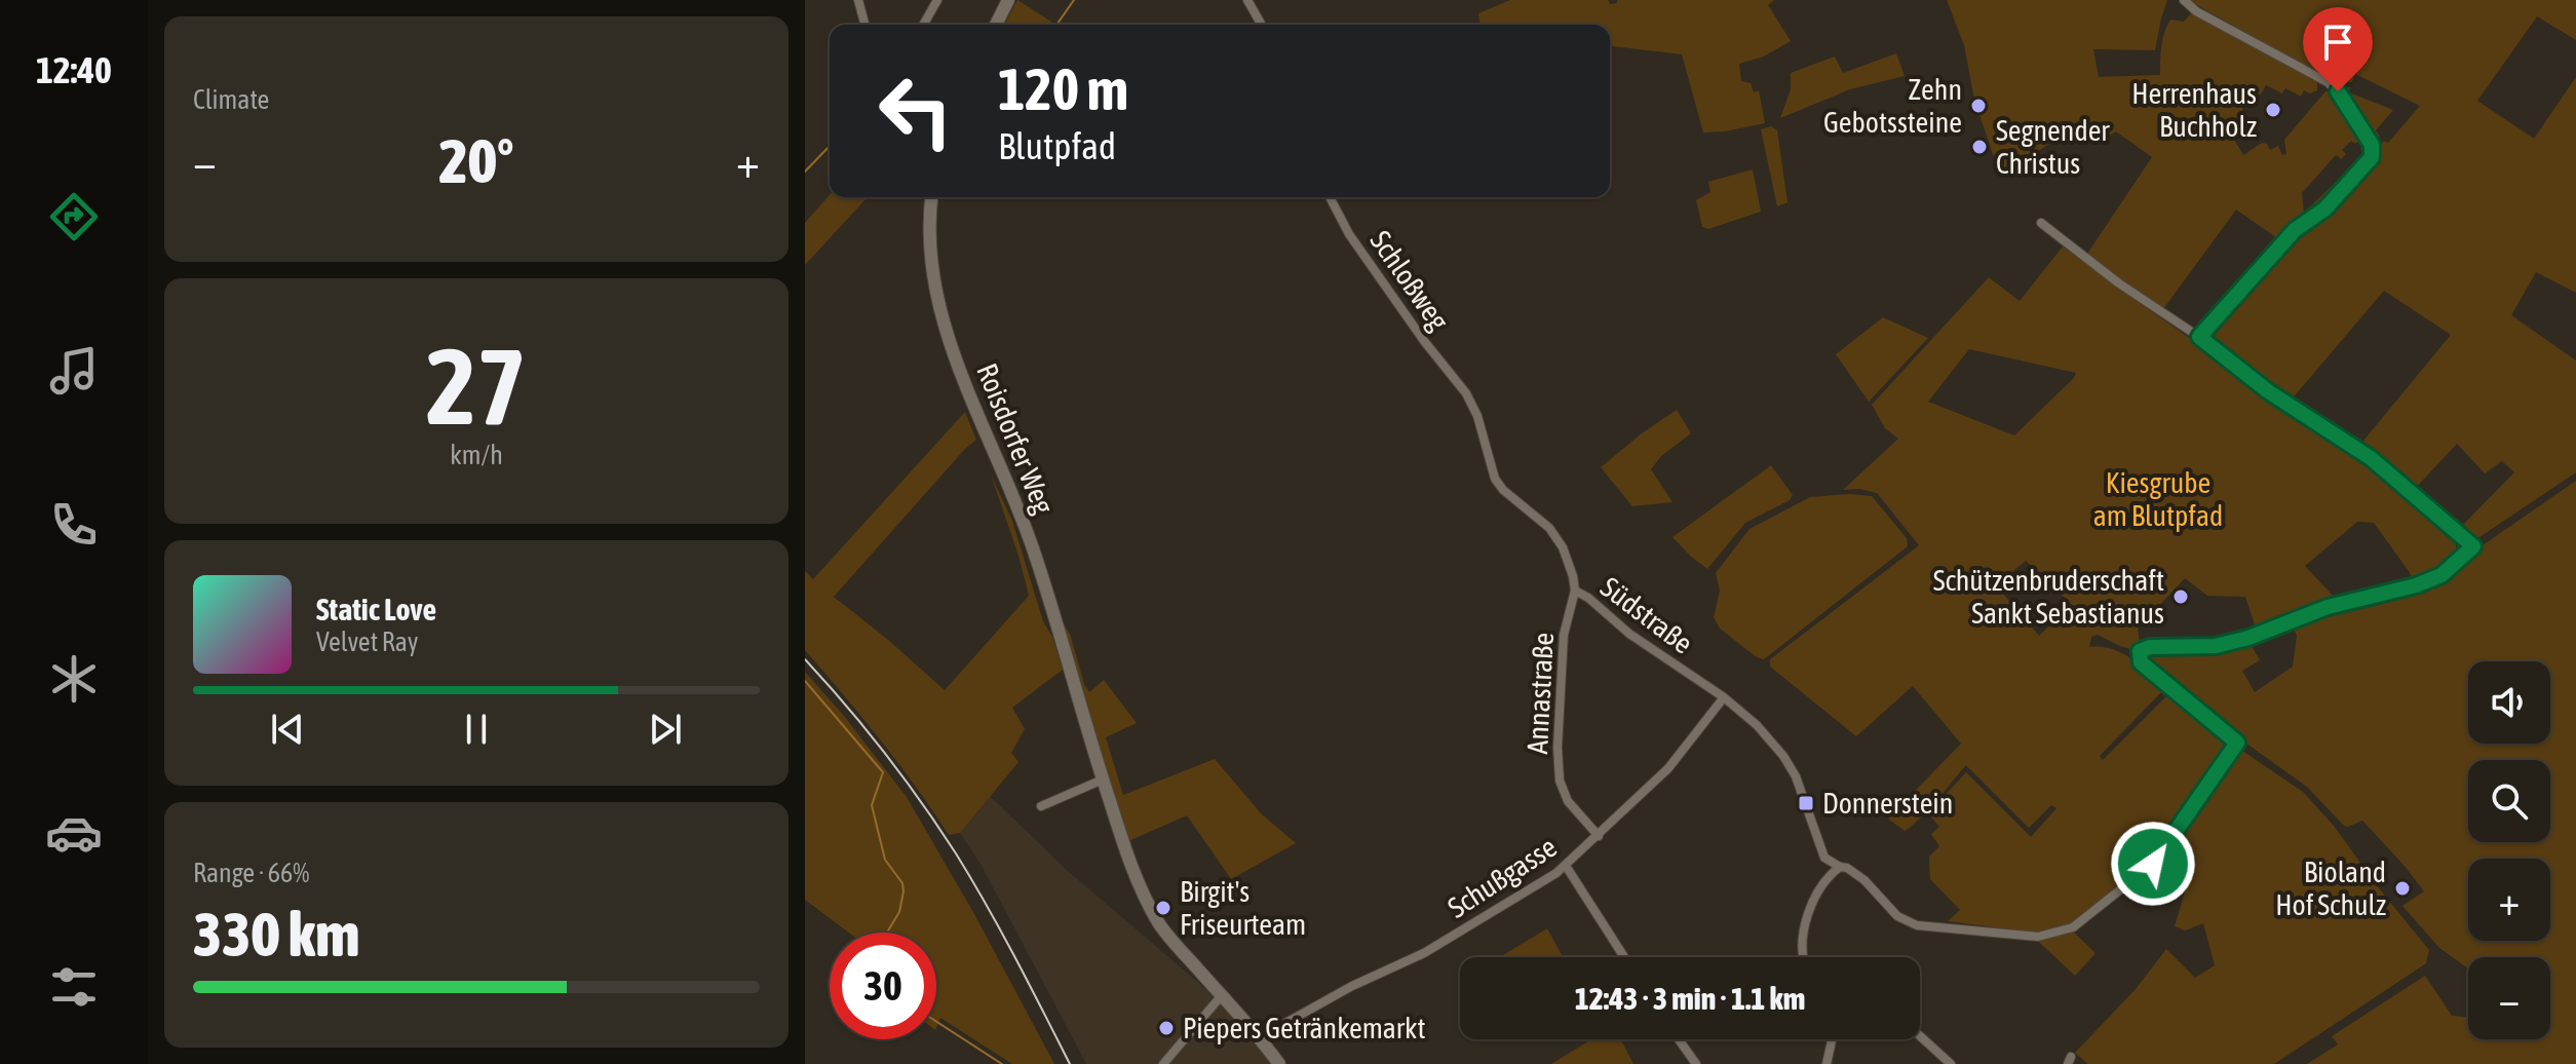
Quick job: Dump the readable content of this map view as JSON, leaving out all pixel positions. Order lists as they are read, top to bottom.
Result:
{
  "streets": {
    "street": [
      "Schloßweg",
      "Roisdorfer Weg",
      "Südstraße",
      "Annastraße",
      "Schußgasse"
    ]
  },
  "crossings": [
    ["Schloßweg", "Südstraße"],
    ["Roisdorfer Weg", "Schußgasse"],
    ["Südstraße", "Annastraße"],
    ["Südstraße", "Schußgasse"],
    ["Annastraße", "Schußgasse"]
  ],
  "parks": ["Kiesgrube am Blutpfad"],
  "places": {
    "other": [
      "Zehn Gebotssteine",
      "Herrenhaus Buchholz",
      "Segnender Christus",
      "Schützenbruderschaft Sankt Sebastianus",
      "Bioland Hof Schulz",
      "Birgit's Friseurteam",
      "Piepers Getränkemarkt"
    ],
    "transit": ["Donnerstein"]
  },
  "page": {
    "tabs": "12:40",
    "tile": [
      "Climate",
      ["27", "km/h"],
      ["Range · 66%", "330 km"]
    ],
    "turn": ["120 m", "Blutpfad"],
    "heat": ["−", "20°", "+"],
    "song": ["Static Love", "Velvet Ray"],
    "map_buttons": ["+", "−"],
    "limit": "30",
    "trip": "12:43 · 3 min · 1.1 km"
  }
}
